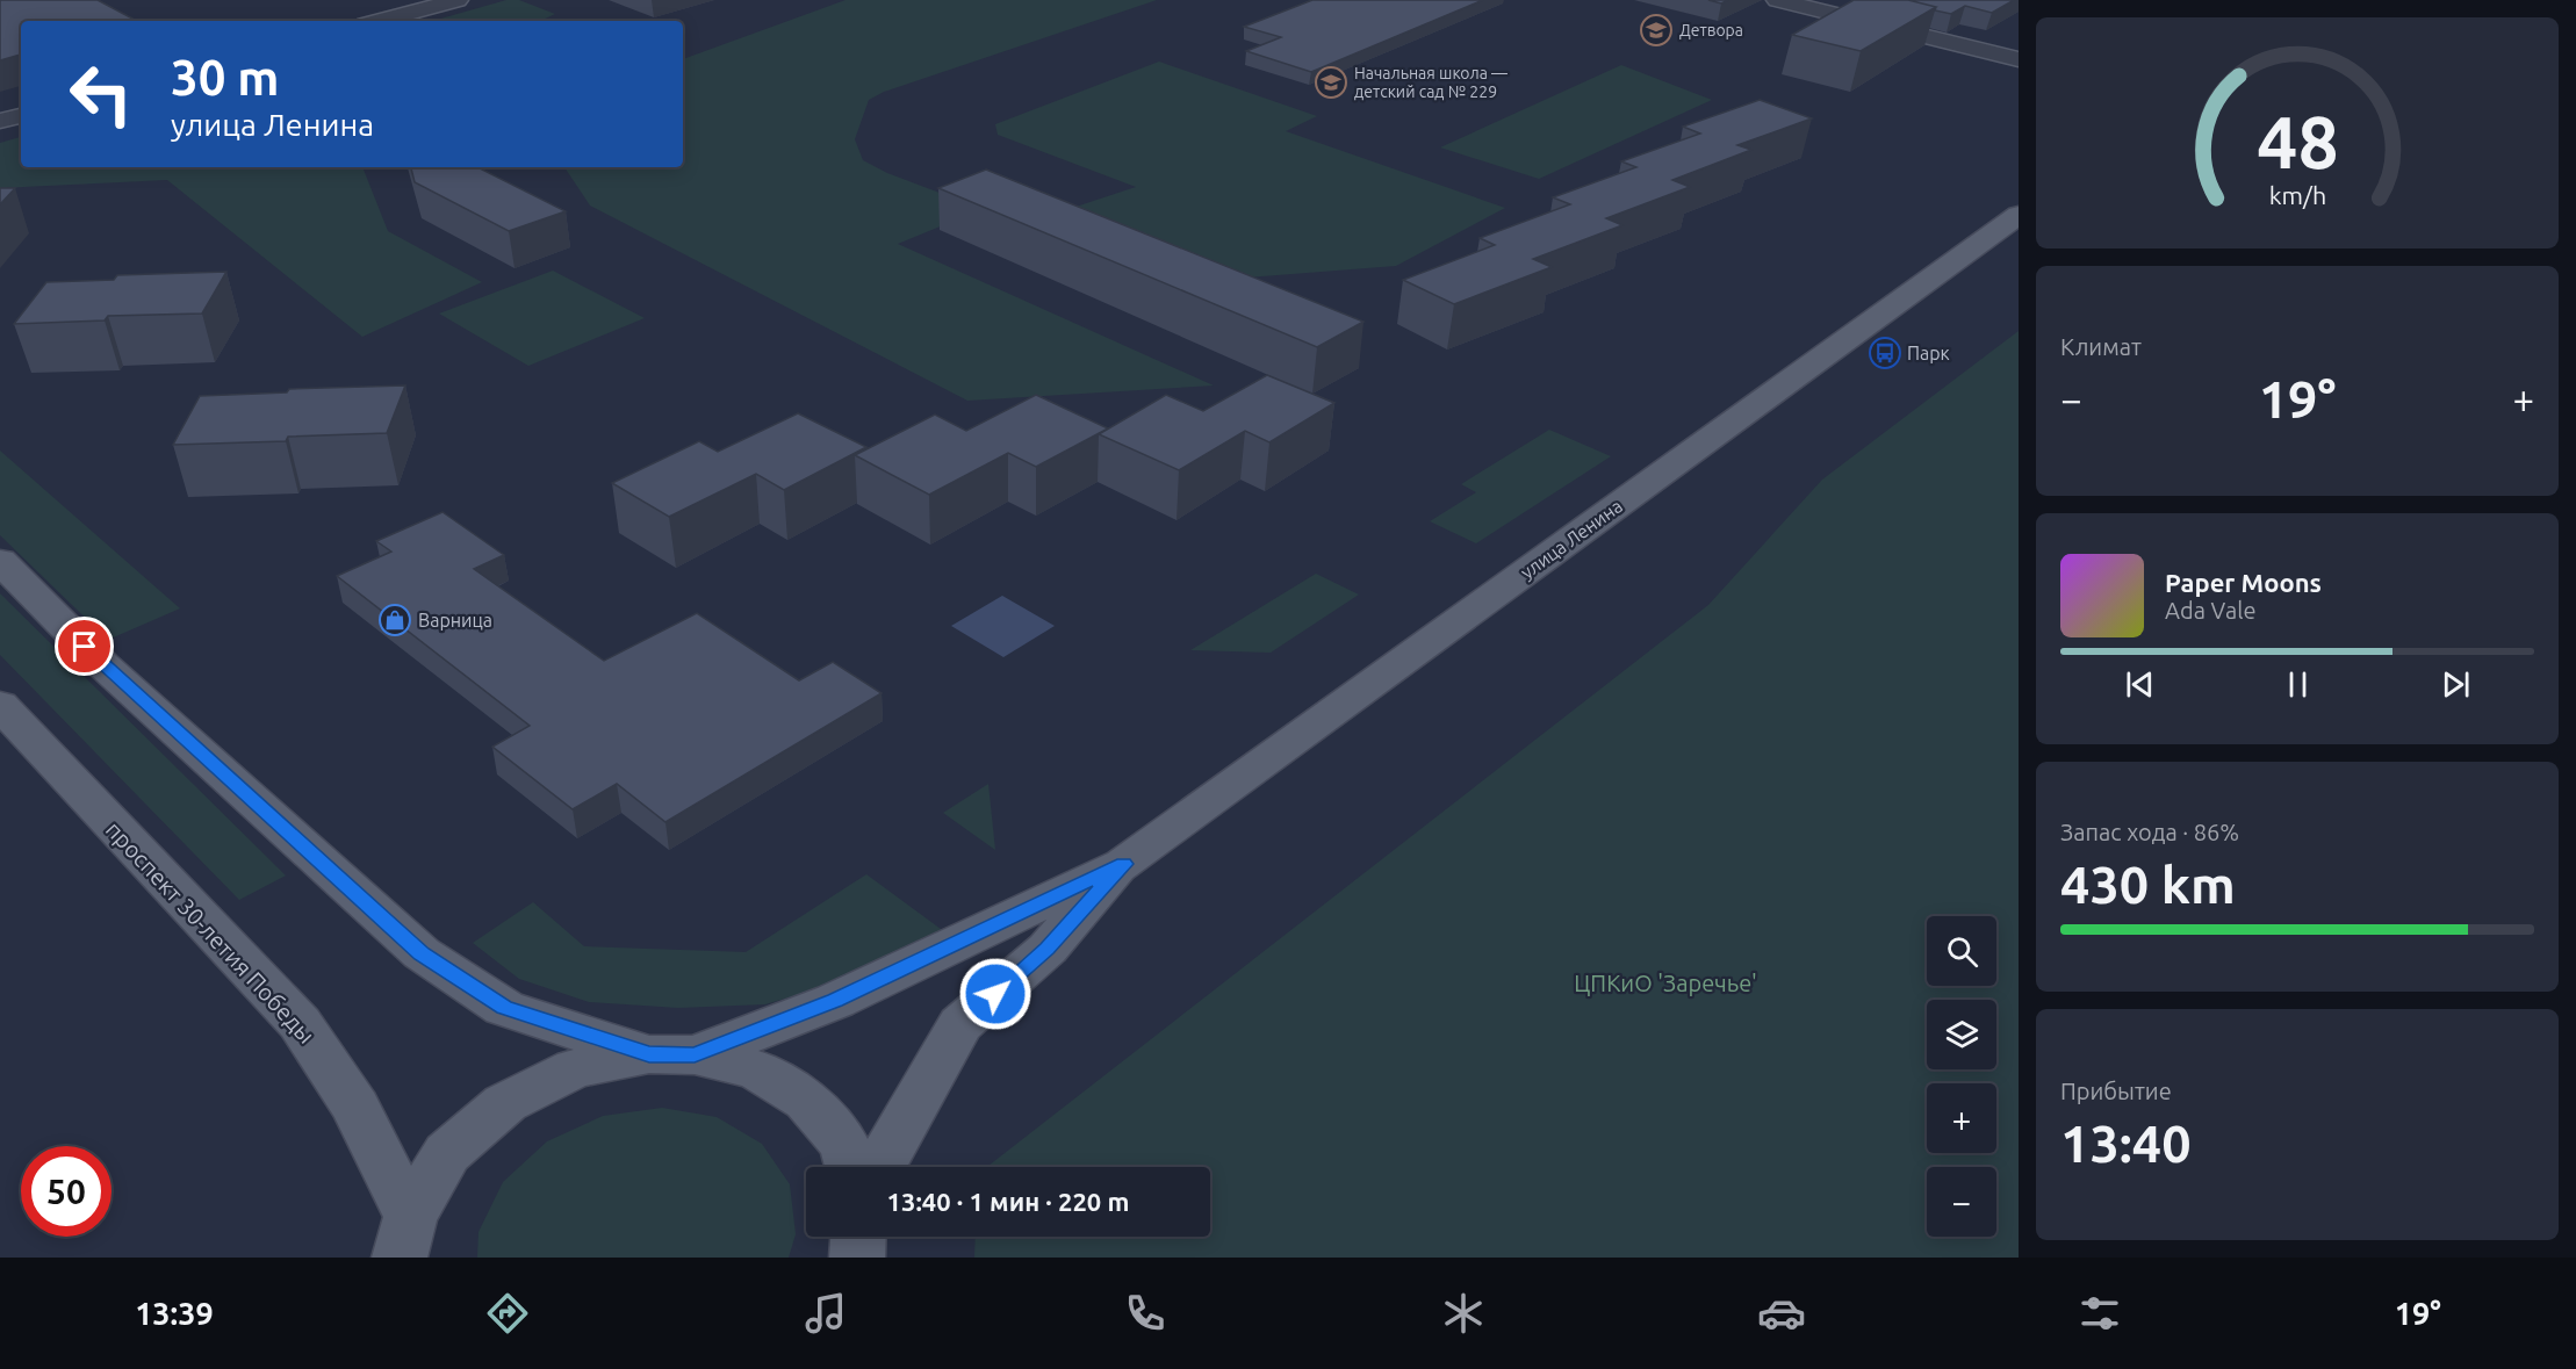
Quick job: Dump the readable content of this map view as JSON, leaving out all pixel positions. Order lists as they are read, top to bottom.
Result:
{
  "streets": {
    "main road": ["улица Ленина", "проспект 30-летия Победы"]
  },
  "parks": ["ЦПКиО 'Заречье'"],
  "places": {
    "school or university": ["Детвора", "Начальная школа — детский сад № 229"],
    "bus stop": ["Парк"],
    "shop": ["Варница"]
  },
  "page": {
    "turn": ["30 m", "улица Ленина"],
    "tile": [
      "Климат",
      ["Запас хода · 86%", "430 km"],
      ["Прибытие", "13:40"]
    ],
    "heat": ["−", "19°", "+"],
    "song": ["Paper Moons", "Ada Vale"],
    "map_buttons": ["+", "−"],
    "limit": "50",
    "trip": "13:40 · 1 мин · 220 m",
    "tabs": ["13:39", "19°"],
    "gauge": ["48", "km/h"]
  }
}
